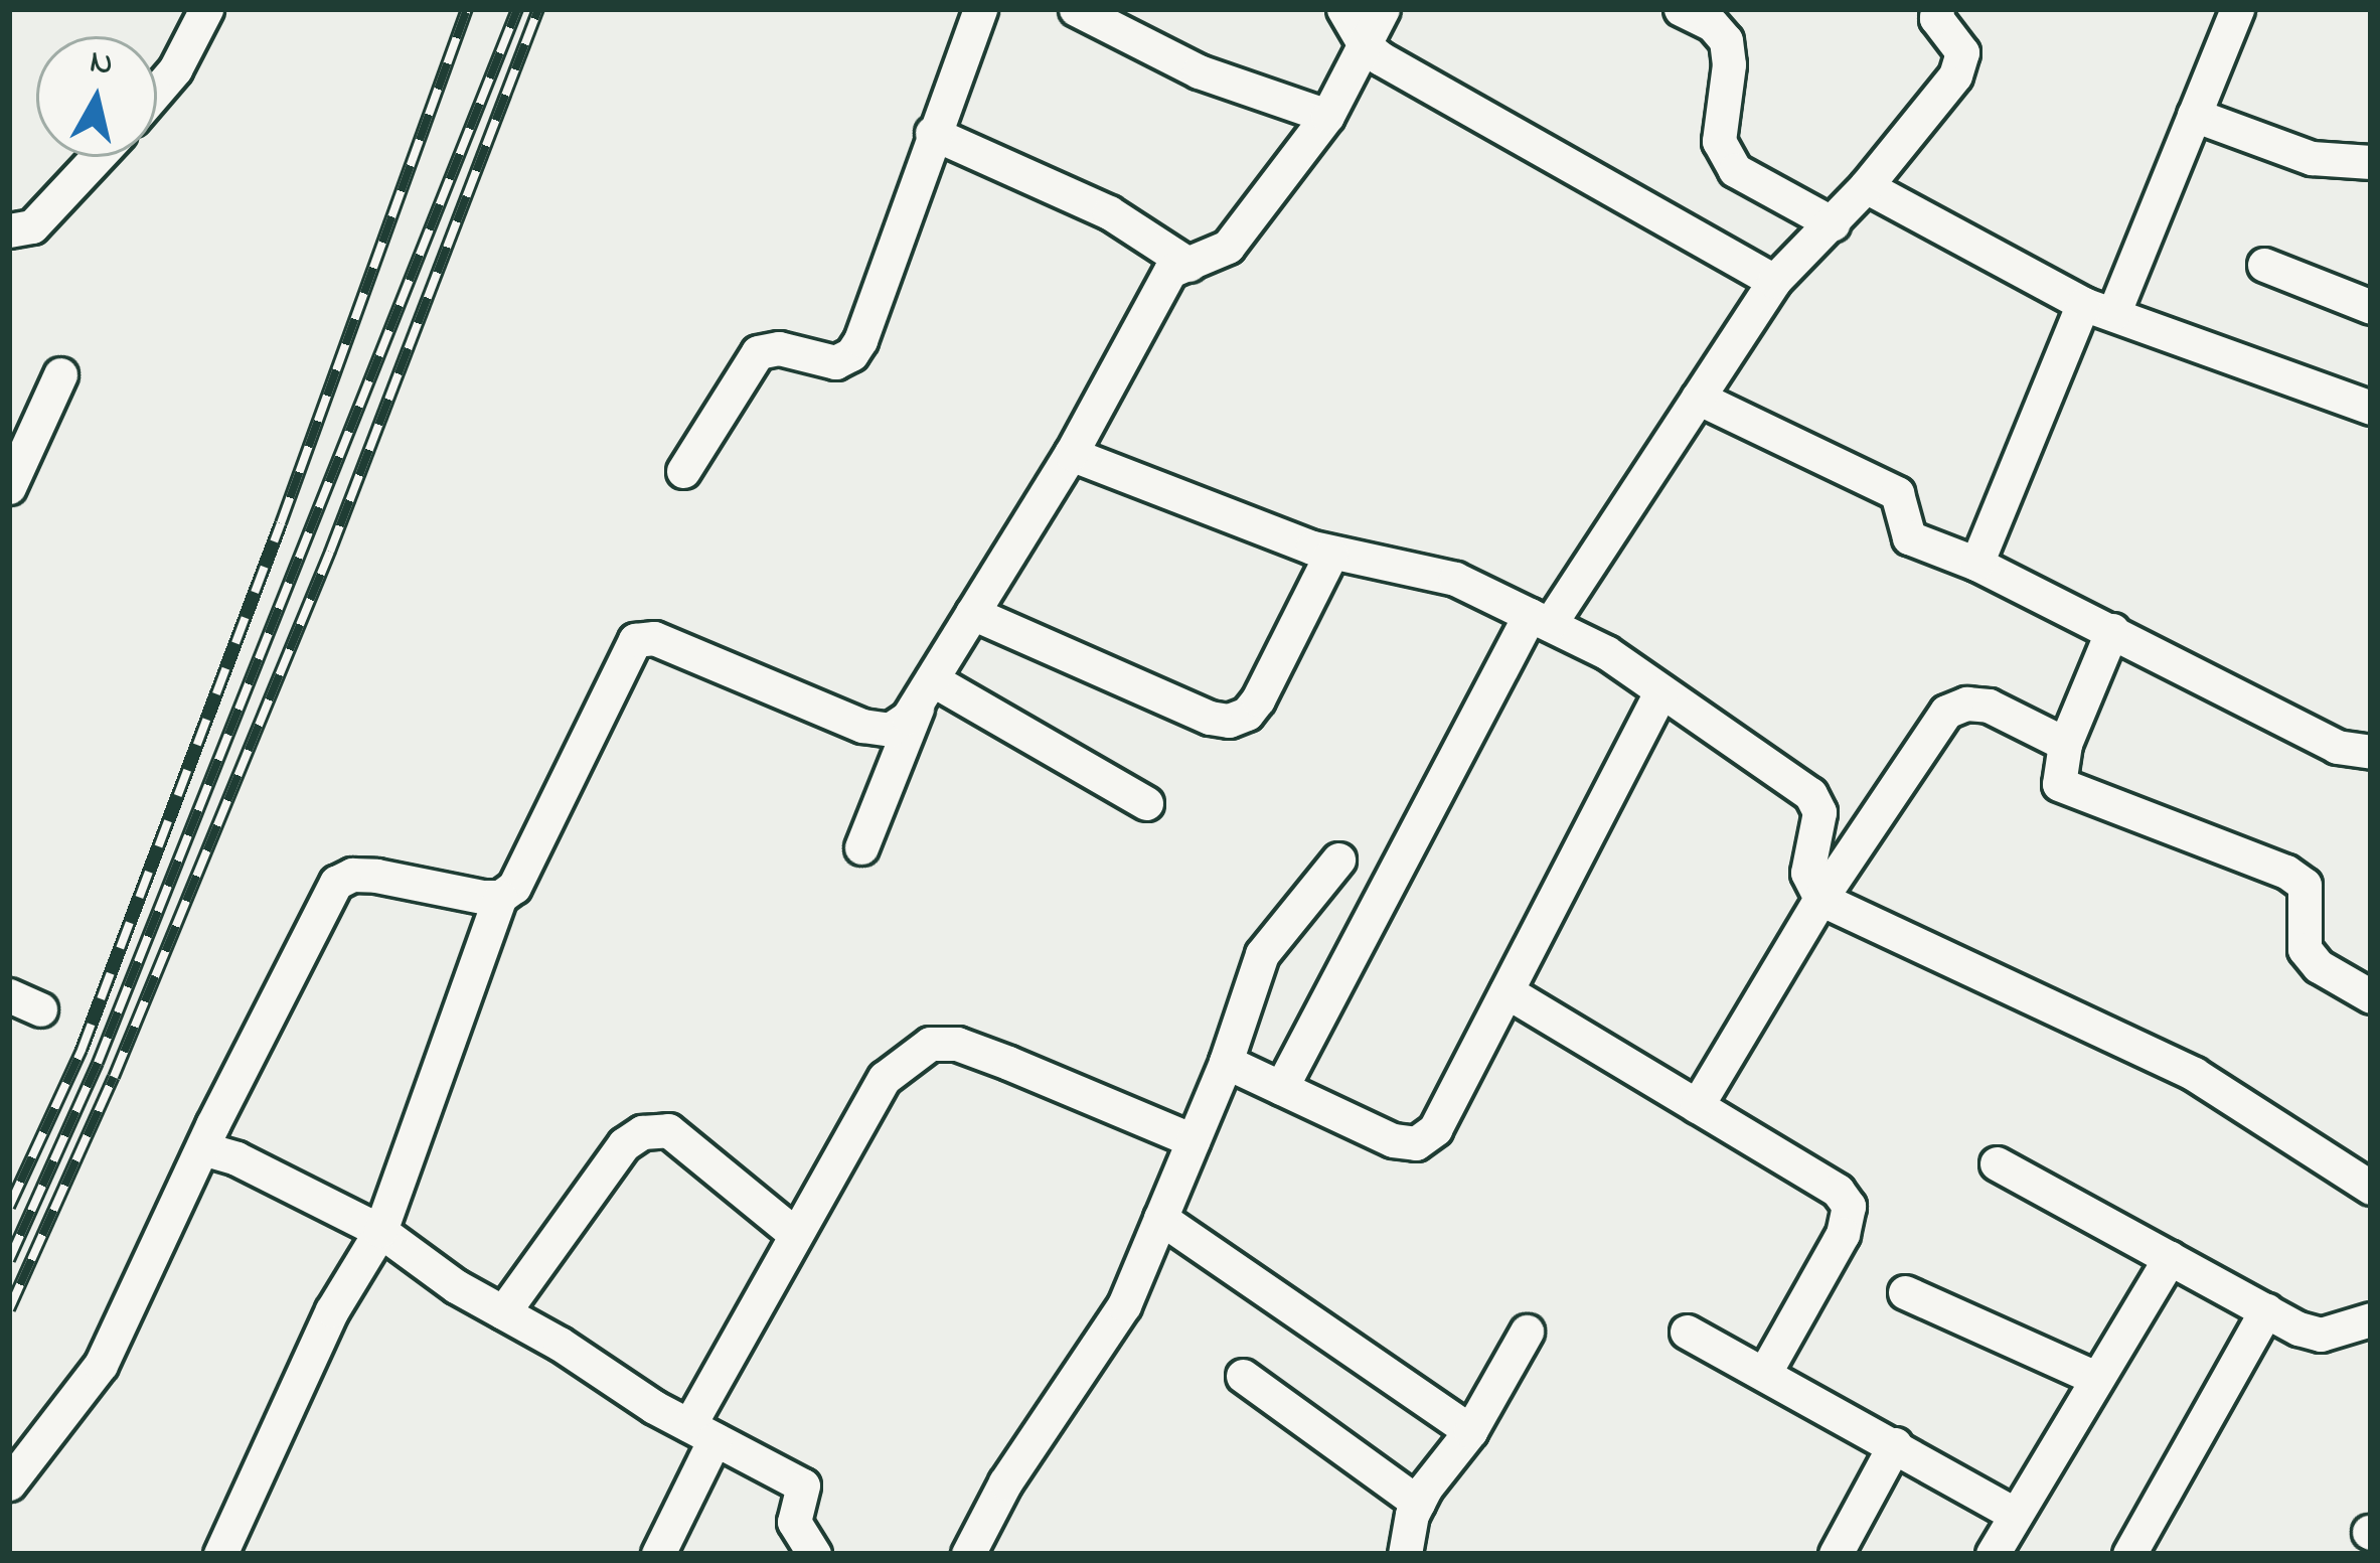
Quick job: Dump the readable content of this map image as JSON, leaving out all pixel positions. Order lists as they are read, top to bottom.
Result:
{
  "north": "top"
}
